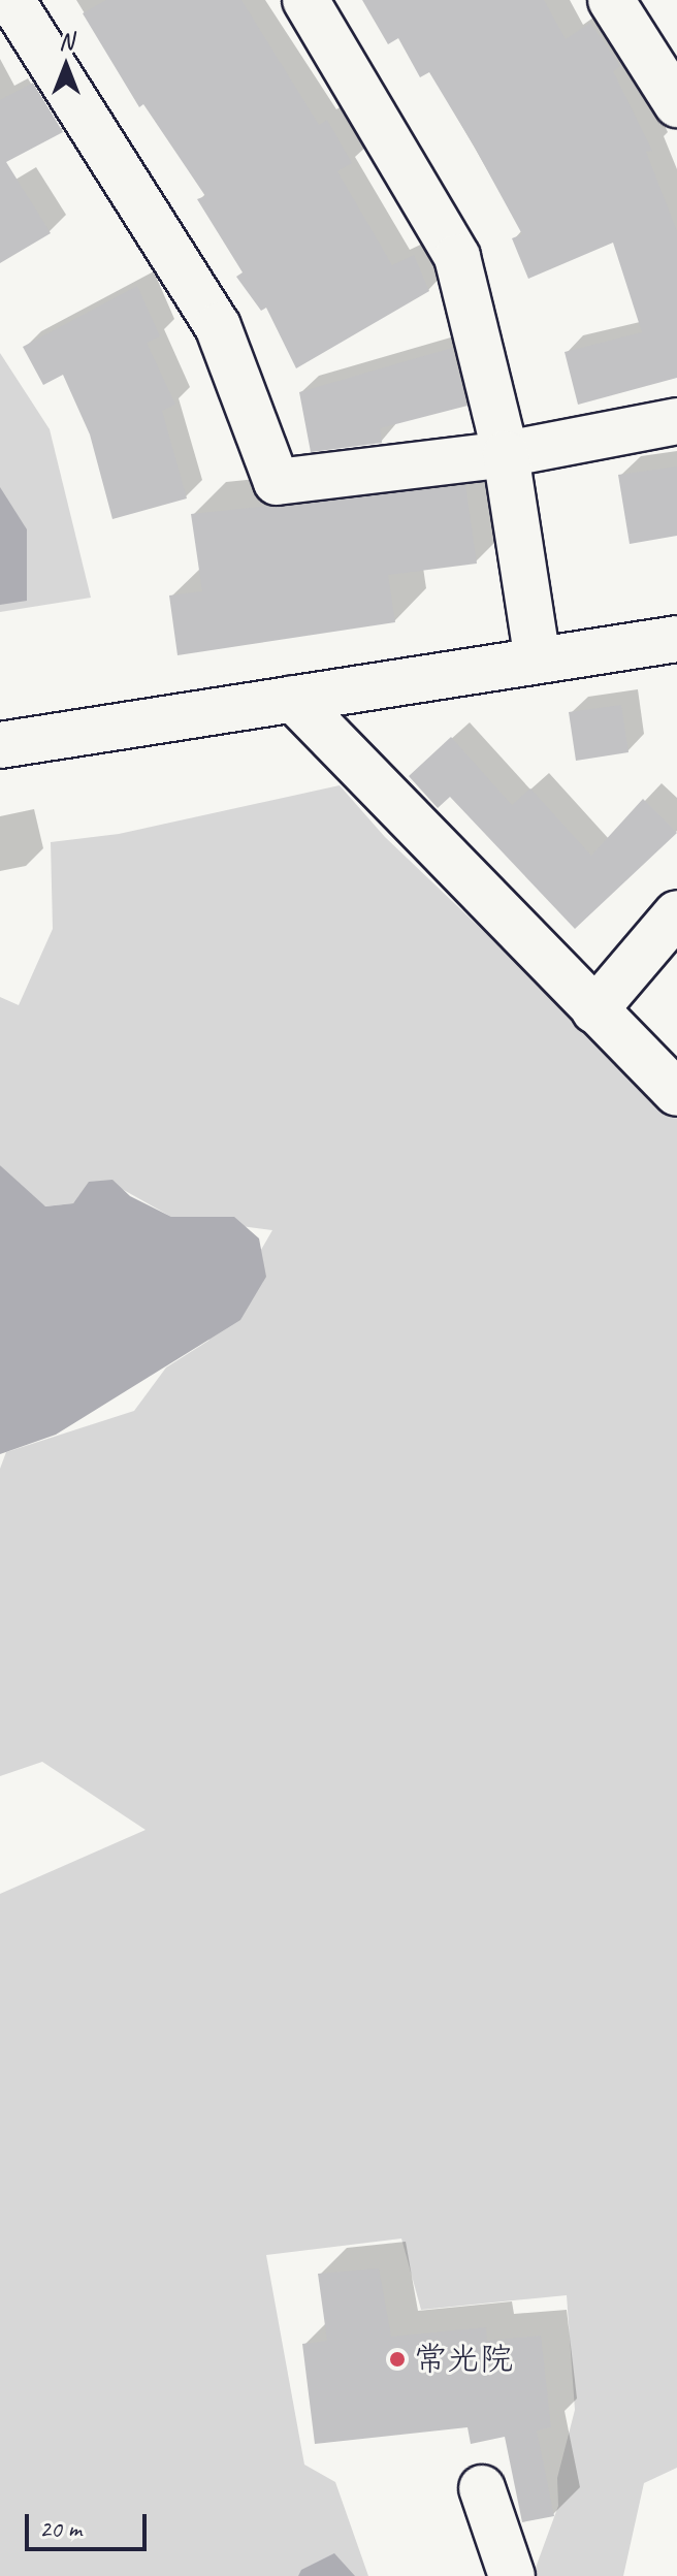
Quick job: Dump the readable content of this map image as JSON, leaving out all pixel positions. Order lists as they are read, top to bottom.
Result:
{
  "places": ["常光院"],
  "scale_bar": "20 m",
  "north": "top"
}
